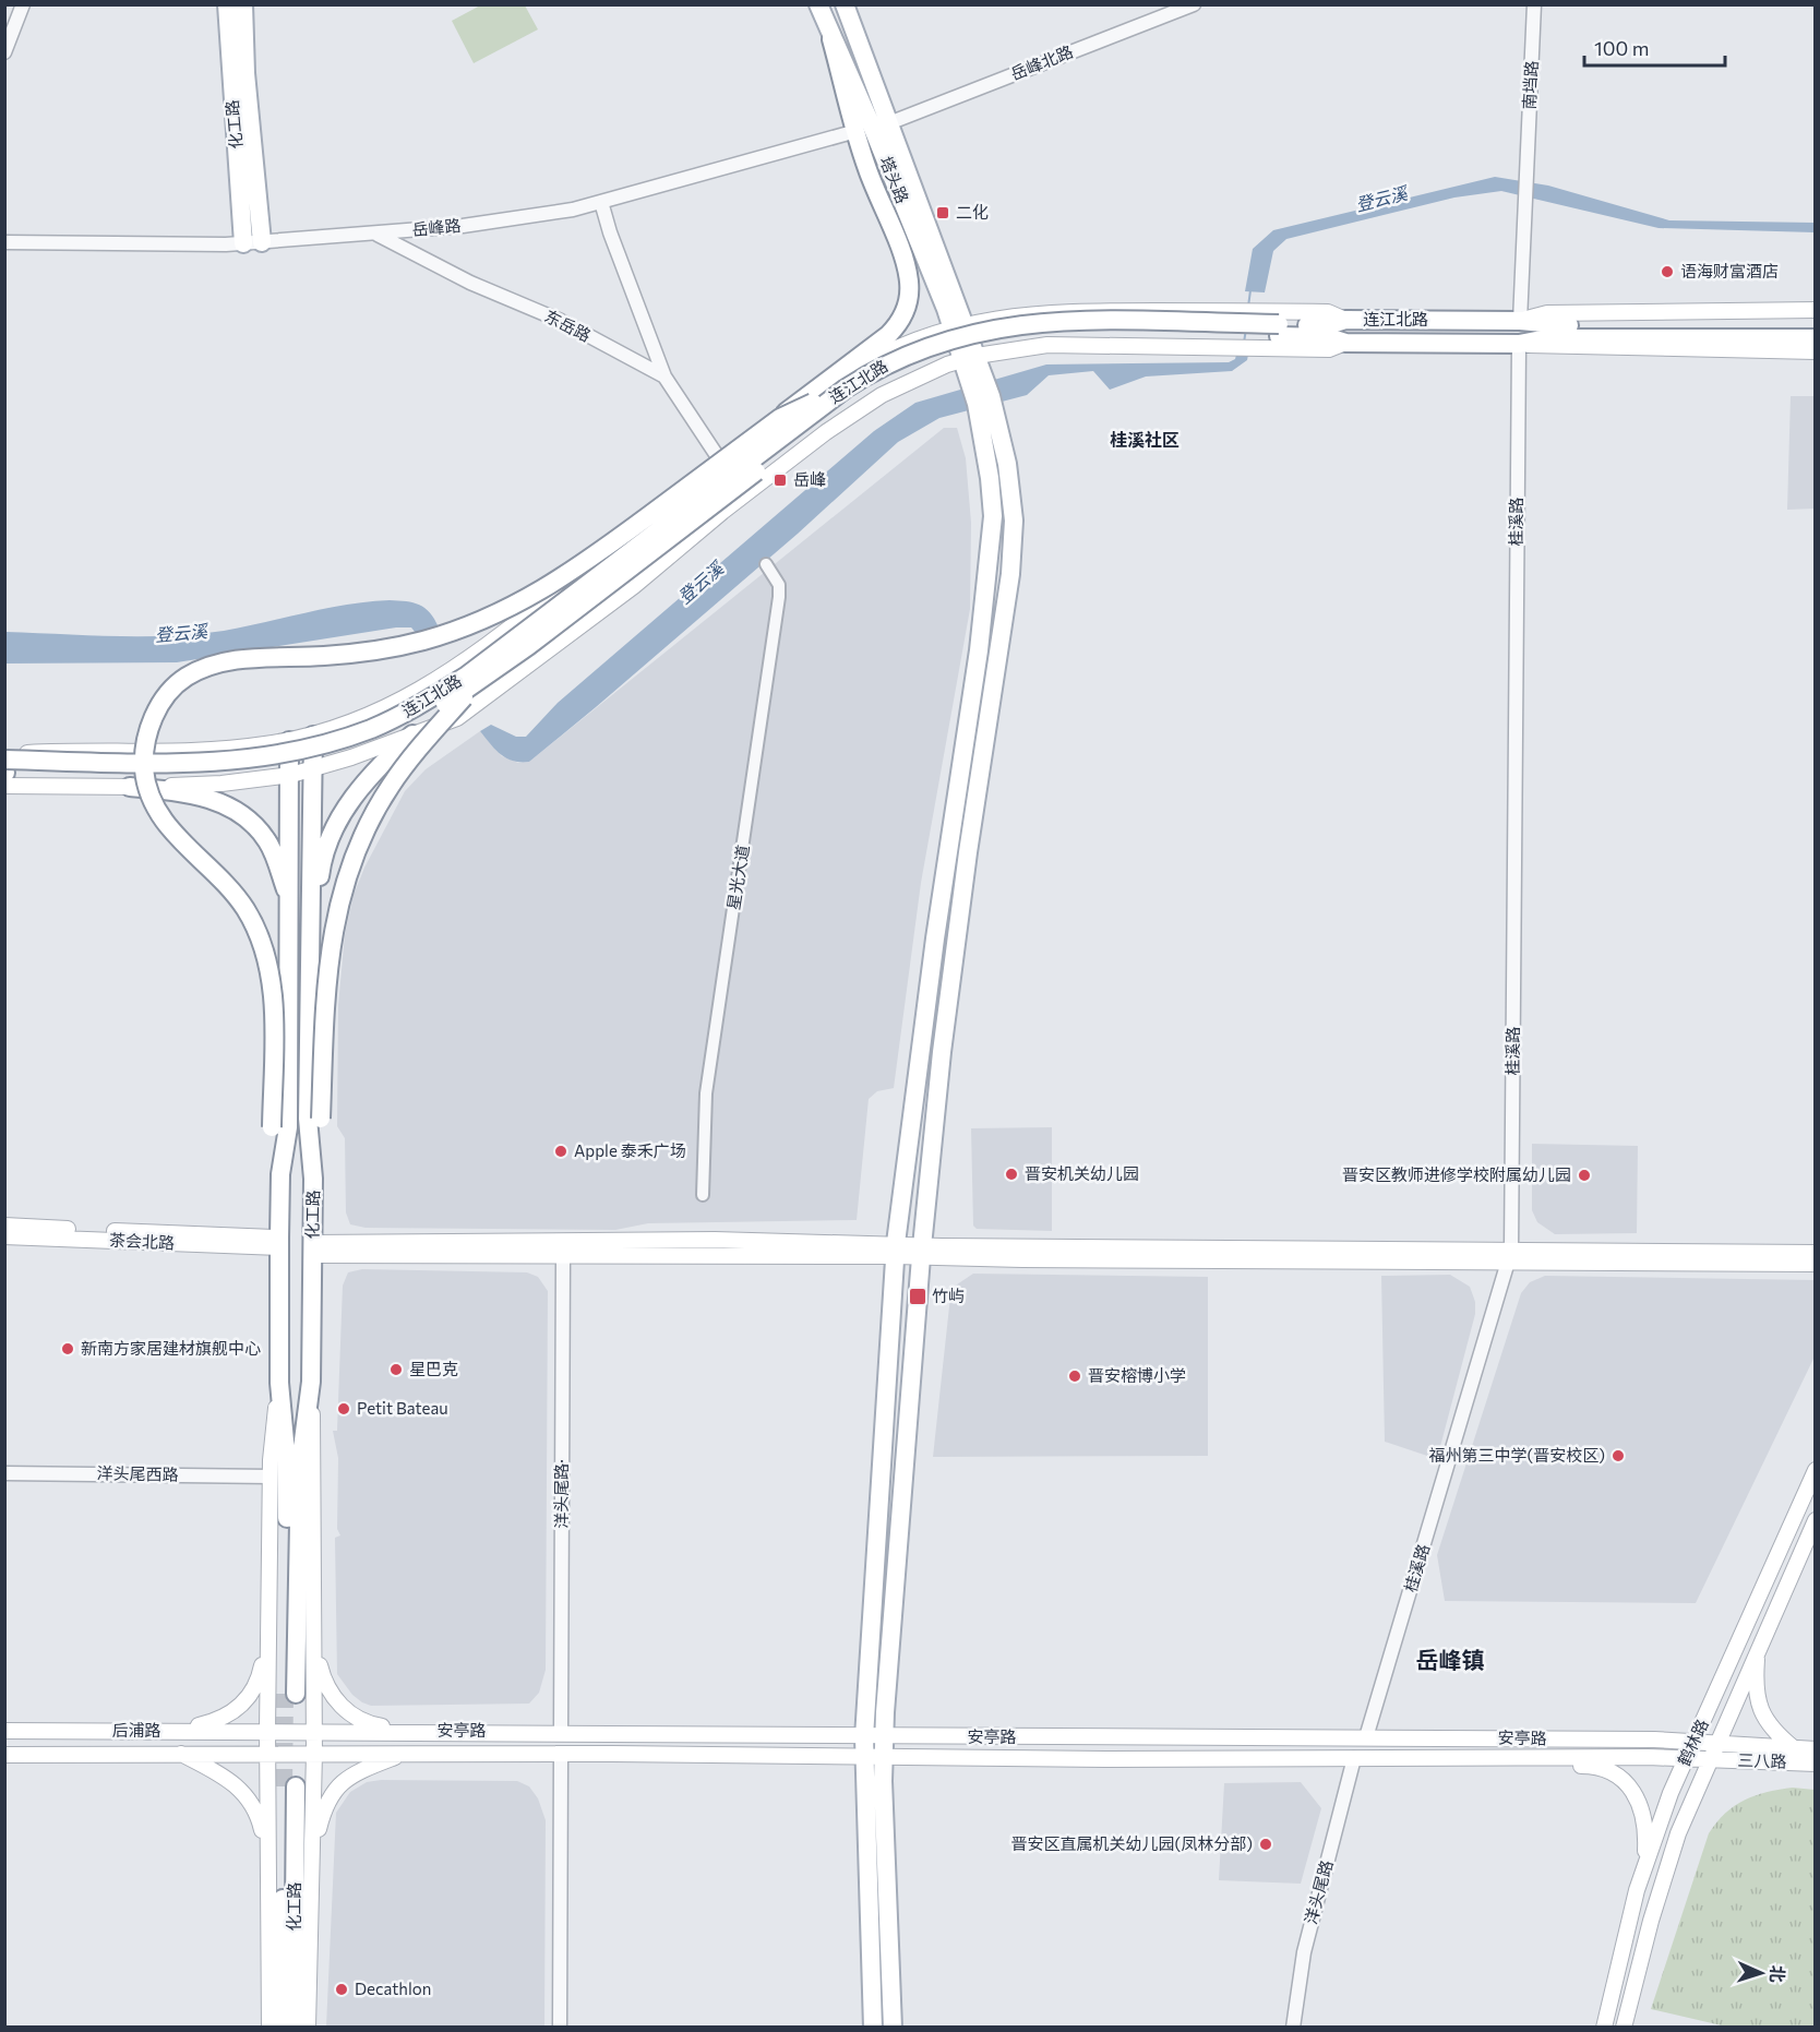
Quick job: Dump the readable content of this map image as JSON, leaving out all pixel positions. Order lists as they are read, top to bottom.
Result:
{
  "streets": {
    "main road": [
      "化工路",
      "塔头路",
      "连江北路",
      "茶会北路",
      "后浦路",
      "安亭路",
      "鹤林路",
      "三八路"
    ],
    "street": [
      "岳峰北路",
      "南垱路",
      "岳峰路",
      "东岳路",
      "桂溪路",
      "星光大道",
      "洋头尾西路",
      "洋头尾路·",
      "洋头尾路"
    ]
  },
  "crossings": [
    ["岳峰北路", "塔头路"],
    ["南垱路", "连江北路"],
    ["化工路", "岳峰路"],
    ["化工路", "茶会北路"],
    ["岳峰路", "东岳路"],
    ["连江北路", "桂溪路"],
    ["桂溪路", "安亭路"],
    ["洋头尾路·", "安亭路"],
    ["后浦路", "安亭路"],
    ["安亭路", "鹤林路"],
    ["安亭路", "三八路"],
    ["安亭路", "洋头尾路"],
    ["鹤林路", "三八路"]
  ],
  "districts": ["桂溪社区", "岳峰镇"],
  "water": ["登云溪"],
  "places": {
    "transit": ["二化", "岳峰", "竹屿"],
    "other": [
      "语海财富酒店",
      "Apple 泰禾广场",
      "晋安机关幼儿园",
      "晋安区教师进修学校附属幼儿园",
      "新南方家居建材旗舰中心",
      "星巴克",
      "晋安榕博小学",
      "Petit Bateau",
      "福州第三中学(晋安校区)",
      "晋安区直属机关幼儿园(凤林分部)",
      "Decathlon"
    ]
  },
  "scale_bar": "100 m",
  "north": "right"
}
